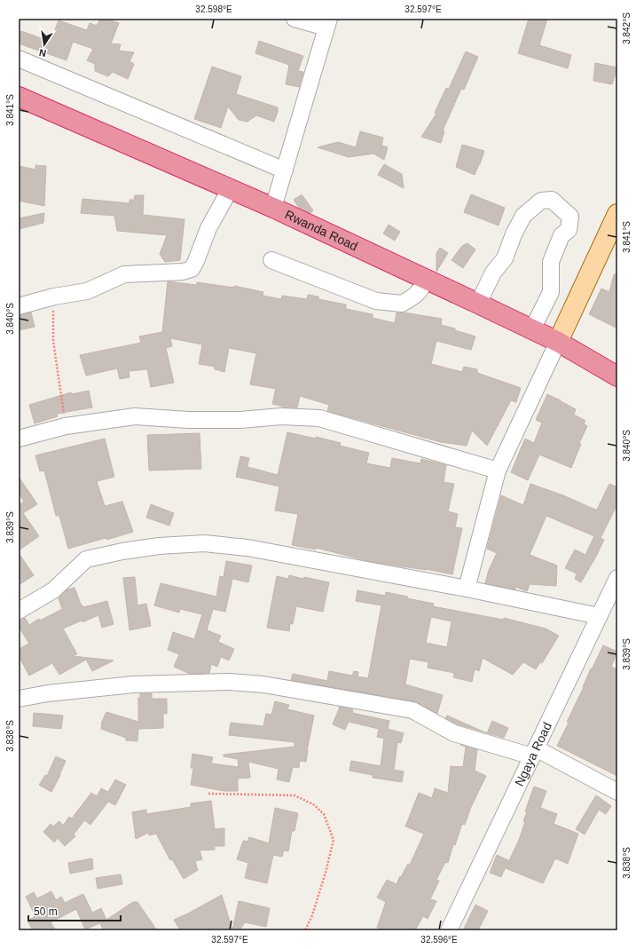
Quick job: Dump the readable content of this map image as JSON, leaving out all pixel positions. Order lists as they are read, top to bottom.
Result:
{
  "streets": {
    "highway": ["Rwanda Road"],
    "street": ["Ngaya Road"]
  },
  "scale_bar": "50 m",
  "north": "bottom",
  "coordinates": [
    "32.598°E",
    "32.597°E",
    "3.842°S",
    "3.841°S",
    "3.840°S",
    "3.839°S",
    "3.838°S",
    "32.596°E"
  ]
}
